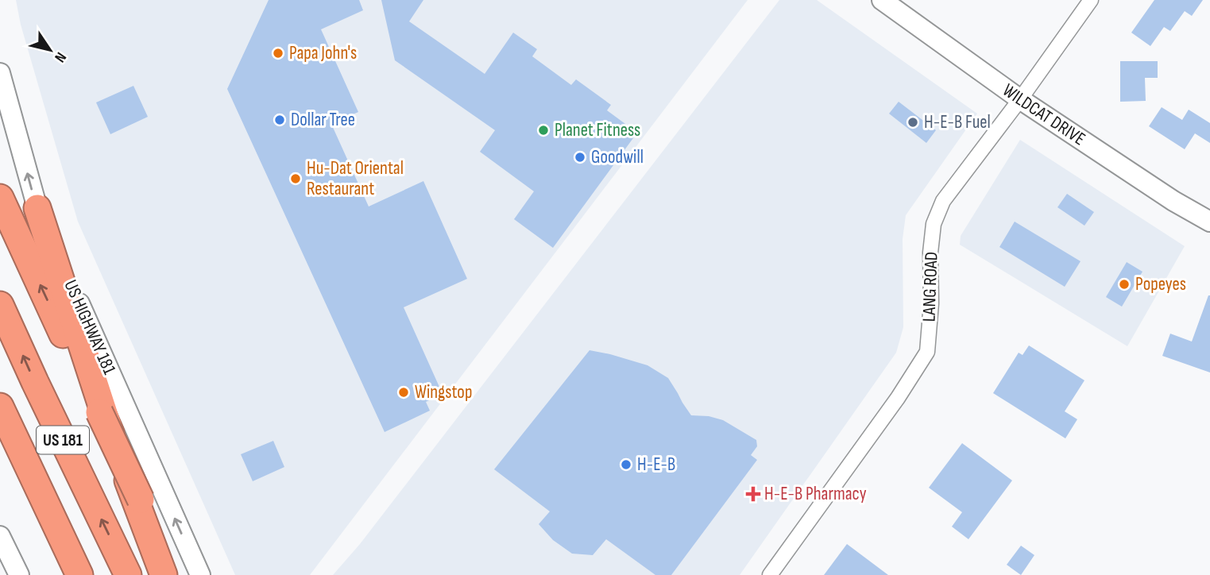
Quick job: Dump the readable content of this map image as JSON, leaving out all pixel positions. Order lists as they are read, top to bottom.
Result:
{
  "streets": {
    "highway": ["US 181"],
    "main road": ["WILDCAT DRIVE", "US HIGHWAY 181"],
    "street": ["LANG ROAD"]
  },
  "crossings": [
    ["WILDCAT DRIVE", "LANG ROAD"]
  ],
  "one_way": ["US HIGHWAY 181"],
  "places": {
    "other": [
      "Papa John's",
      "Dollar Tree",
      "H-E-B Fuel",
      "Planet Fitness",
      "Goodwill",
      "Hu-Dat Oriental Restaurant",
      "Popeyes",
      "Wingstop",
      "H-E-B"
    ],
    "health": ["H-E-B Pharmacy"]
  },
  "north": "bottom right"
}
